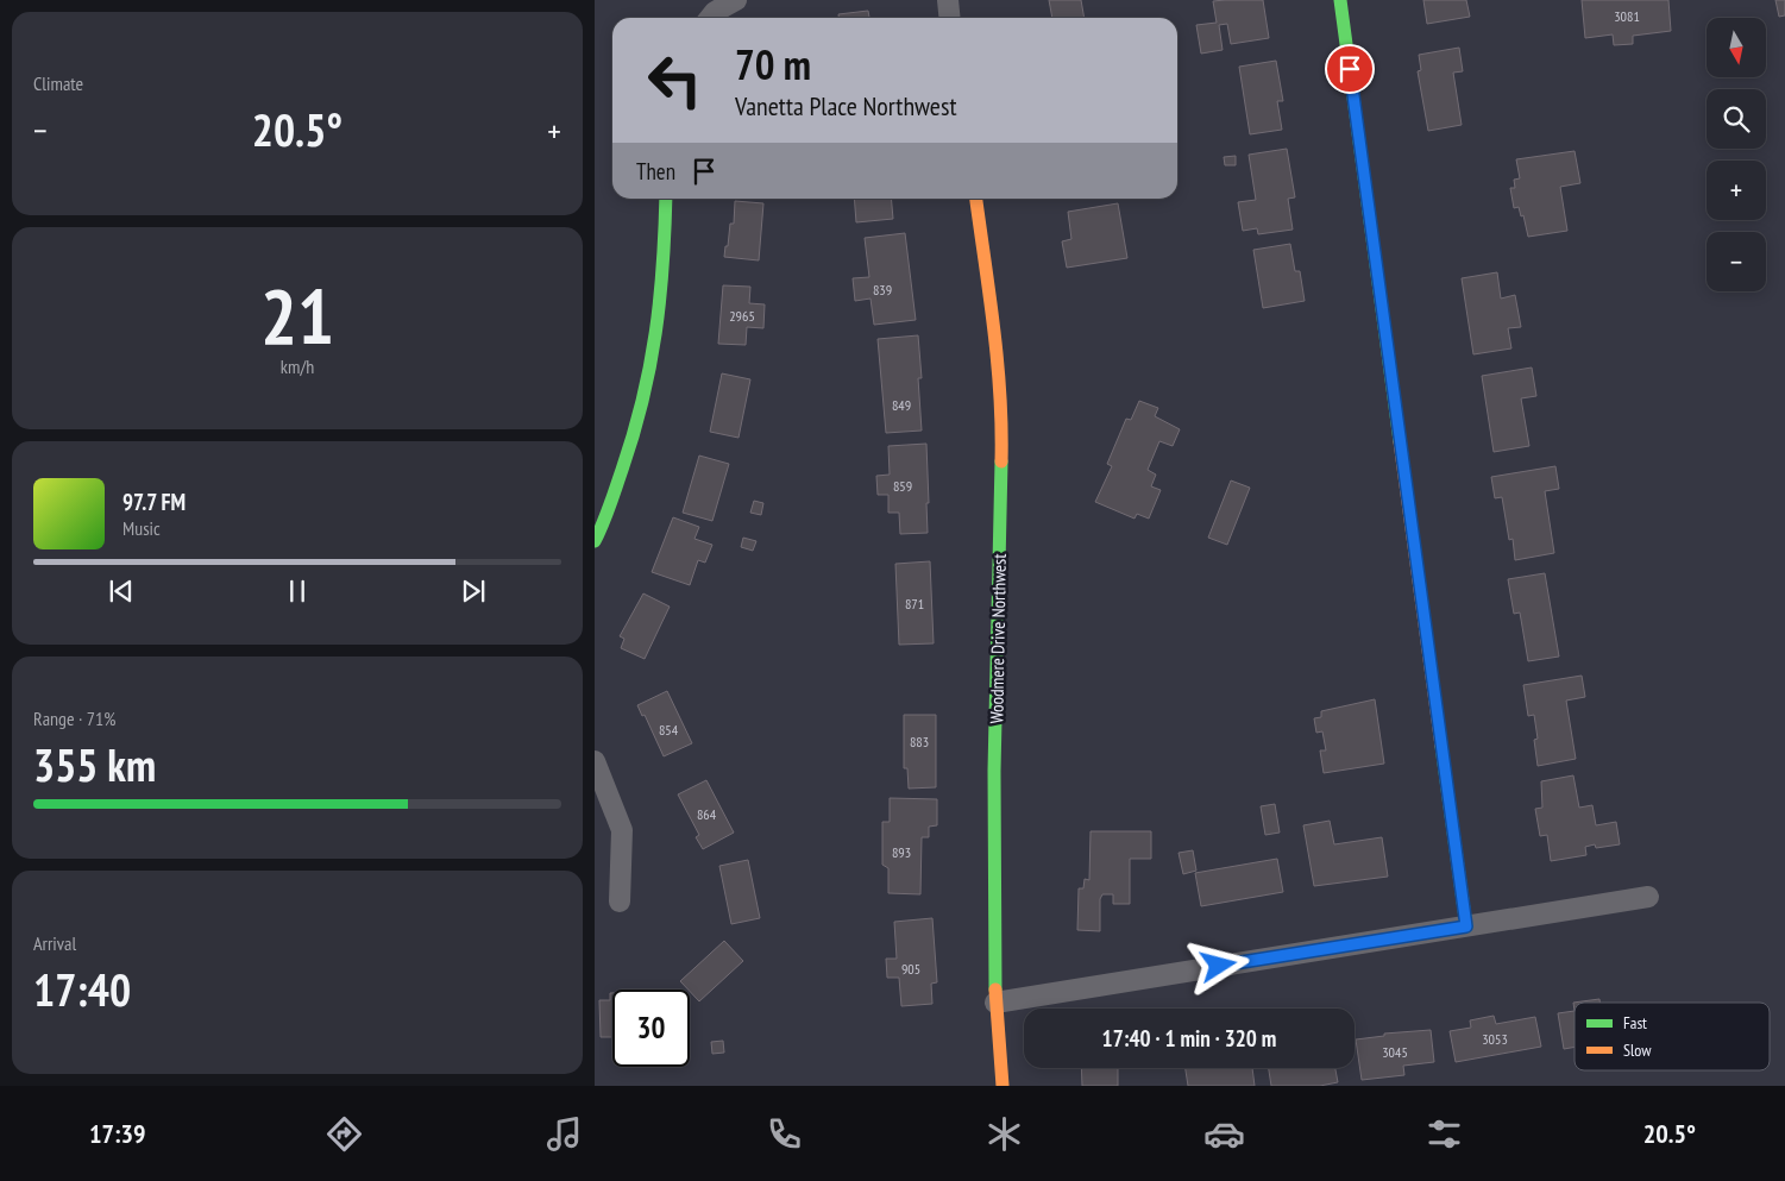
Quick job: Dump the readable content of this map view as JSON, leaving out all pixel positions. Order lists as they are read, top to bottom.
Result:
{
  "streets": {
    "street": ["Woodmere Drive Northwest"]
  },
  "house_numbers": [
    "3081",
    "839",
    "2965",
    "849",
    "859",
    "871",
    "854",
    "883",
    "864",
    "893",
    "905",
    "3053",
    "3045"
  ],
  "legend": ["Fast", "Slow"],
  "north": "bottom",
  "page": {
    "tile": [
      "Climate",
      ["21", "km/h"],
      ["Range · 71%", "355 km"],
      ["Arrival", "17:40"]
    ],
    "map_buttons": ["+", "−"],
    "turn": ["70 m", "Vanetta Place Northwest"],
    "heat": ["−", "20.5°", "+"],
    "then": "Then",
    "song": ["97.7 FM", "Music"],
    "limit": "30",
    "trip": "17:40 · 1 min · 320 m",
    "tabs": ["17:39", "20.5°"]
  }
}
